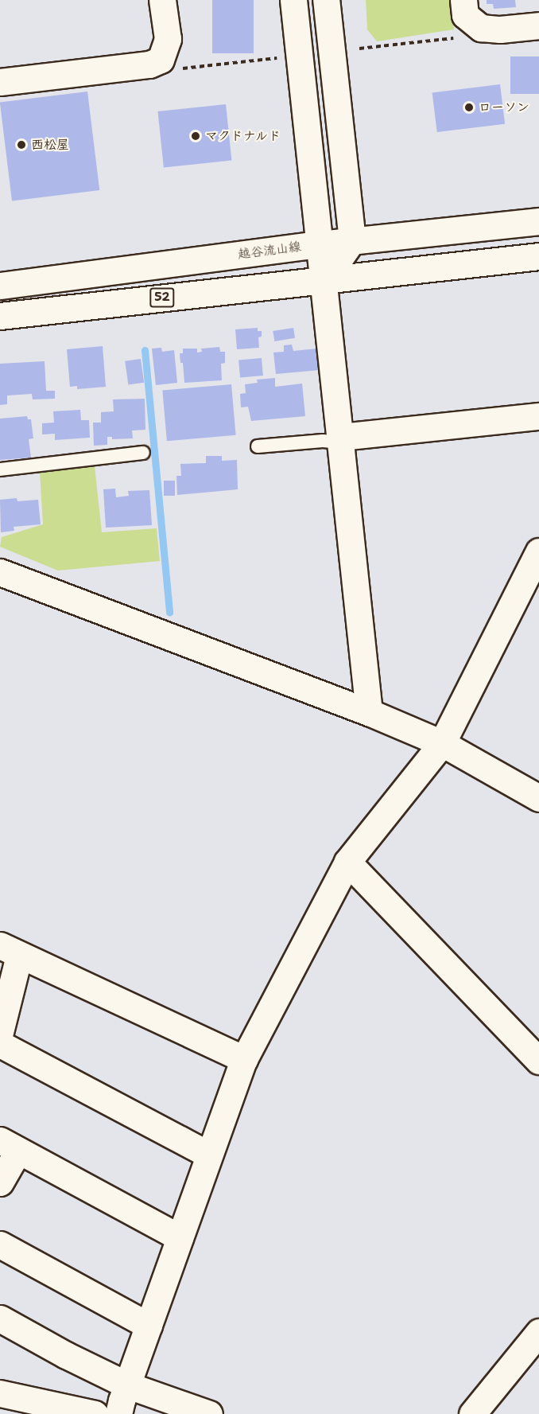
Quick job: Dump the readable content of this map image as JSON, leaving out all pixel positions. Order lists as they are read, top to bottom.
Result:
{
  "streets": {
    "street": ["越谷流山線", "52"]
  },
  "places": ["ローソン", "マクドナルド", "西松屋"]
}
